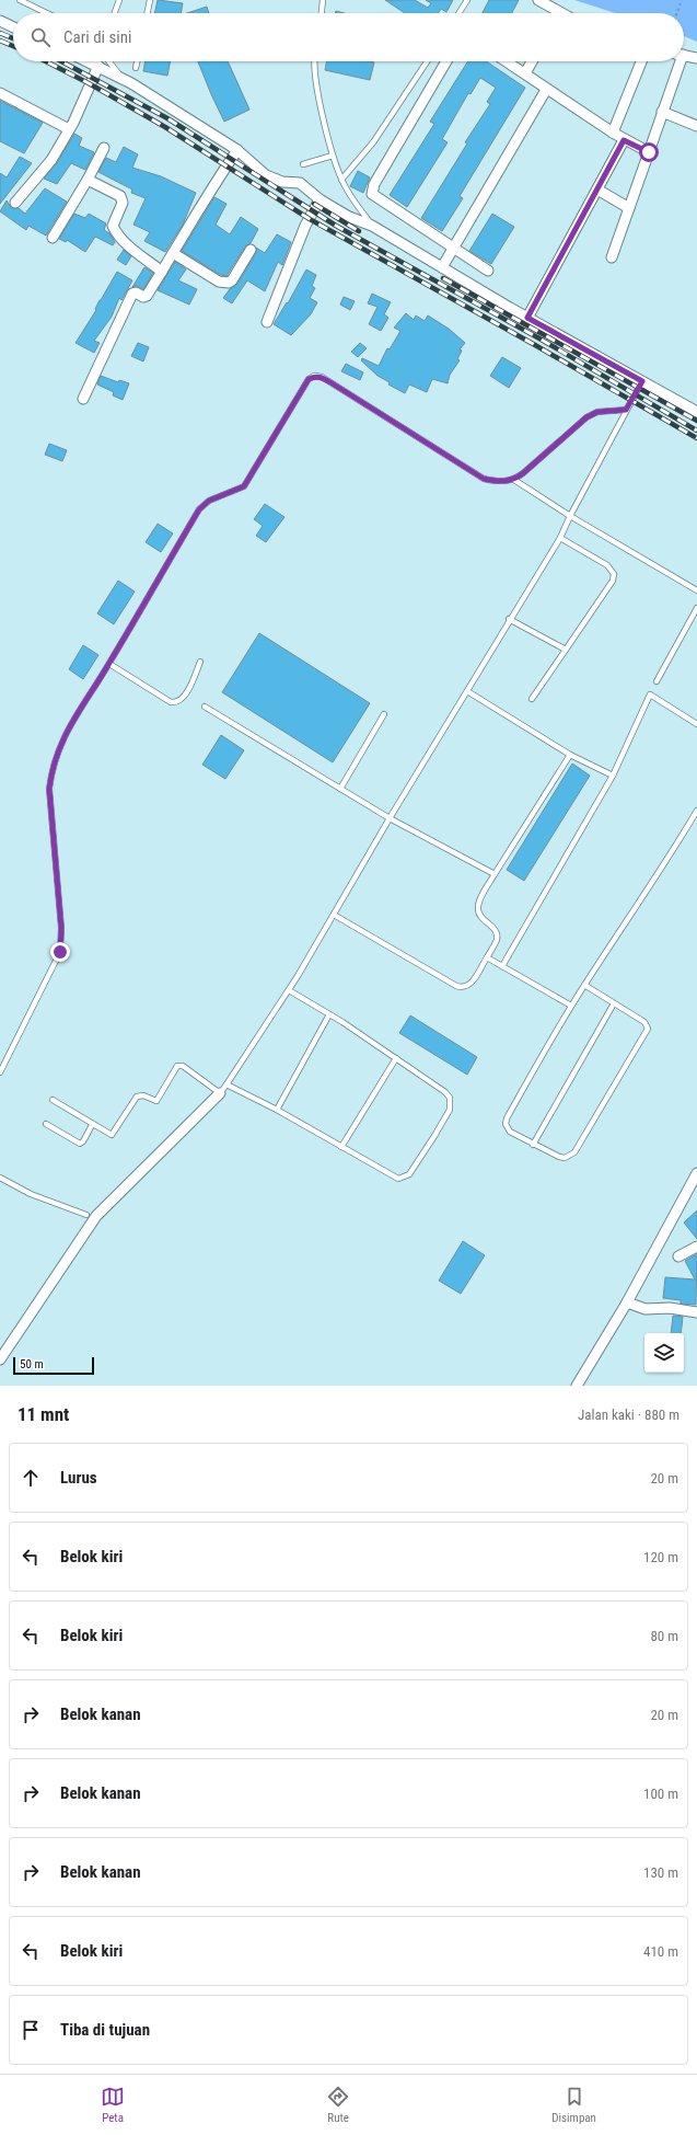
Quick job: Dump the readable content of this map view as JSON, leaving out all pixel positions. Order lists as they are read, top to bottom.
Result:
{
  "scale_bar": "50 m",
  "page": {
    "search": "Cari di sini",
    "scale": "50 m",
    "heading": ["11 mnt", "Jalan kaki · 880 m"],
    "list": [
      ["Lurus", "20 m"],
      ["Belok kiri", "120 m"],
      ["Belok kiri", "80 m"],
      ["Belok kanan", "20 m"],
      ["Belok kanan", "100 m"],
      ["Belok kanan", "130 m"],
      ["Belok kiri", "410 m"],
      "Tiba di tujuan"
    ],
    "nav": ["Peta", "Rute", "Disimpan"]
  }
}
